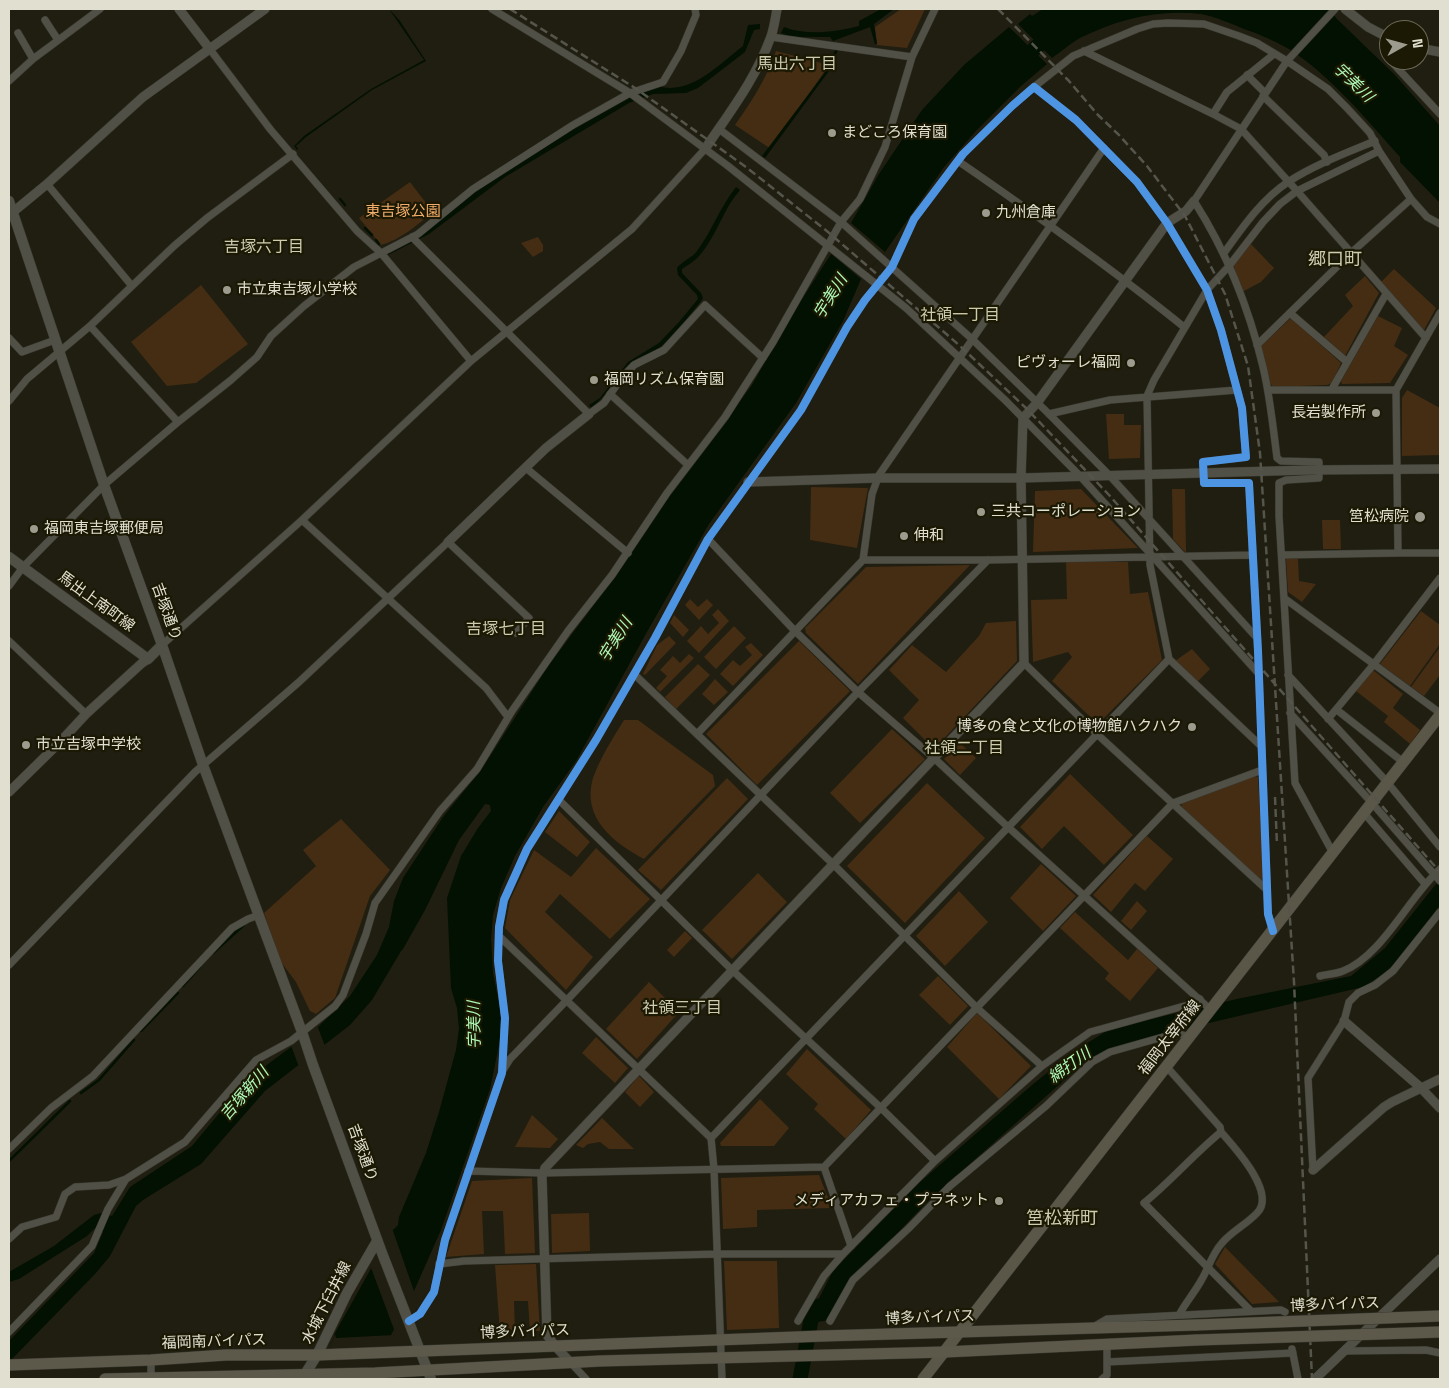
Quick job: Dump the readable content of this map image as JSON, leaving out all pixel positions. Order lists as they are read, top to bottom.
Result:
{
  "streets": {
    "highway": ["博多バイパス", "福岡南バイパス"],
    "main road": [
      "馬出上南町線",
      "吉塚通り",
      "福岡太宰府線",
      "水城下臼井線"
    ]
  },
  "crossings": [
    ["吉塚通り", "水城下臼井線"],
    ["福岡太宰府線", "博多バイパス"],
    ["水城下臼井線", "福岡南バイパス"],
    ["博多バイパス", "福岡南バイパス"]
  ],
  "districts": [
    "馬出六丁目",
    "吉塚六丁目",
    "郷口町",
    "社領一丁目",
    "吉塚七丁目",
    "社領二丁目",
    "社領三丁目",
    "筥松新町"
  ],
  "water": ["宇美川", "綿打川", "吉塚新川"],
  "parks": ["東吉塚公園"],
  "places": [
    "まどころ保育園",
    "九州倉庫",
    "市立東吉塚小学校",
    "ピヴォーレ福岡",
    "福岡リズム保育園",
    "長岩製作所",
    "三共コーポレーション",
    "筥松病院",
    "福岡東吉塚郵便局",
    "伸和",
    "博多の食と文化の博物館ハクハク",
    "市立吉塚中学校",
    "メディアカフェ・プラネット"
  ],
  "north": "right"
}
